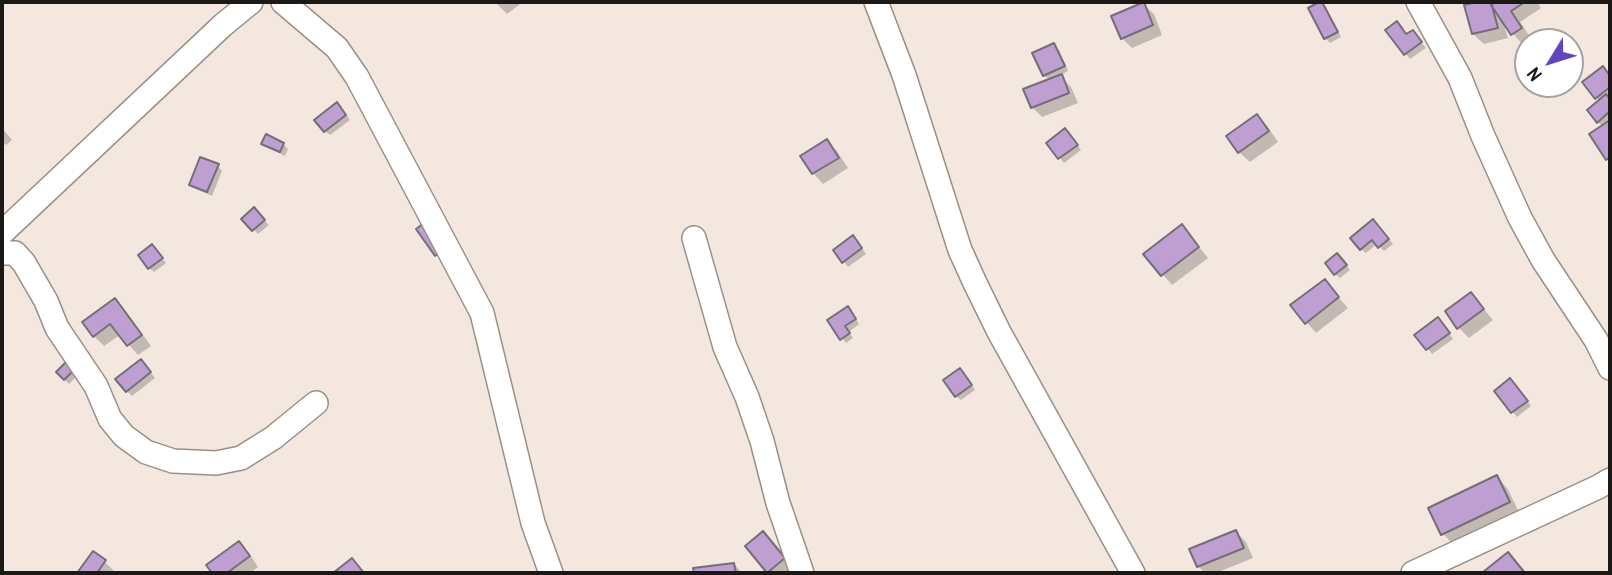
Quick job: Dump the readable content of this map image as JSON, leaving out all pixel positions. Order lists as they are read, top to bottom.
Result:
{
  "north": "bottom left"
}
